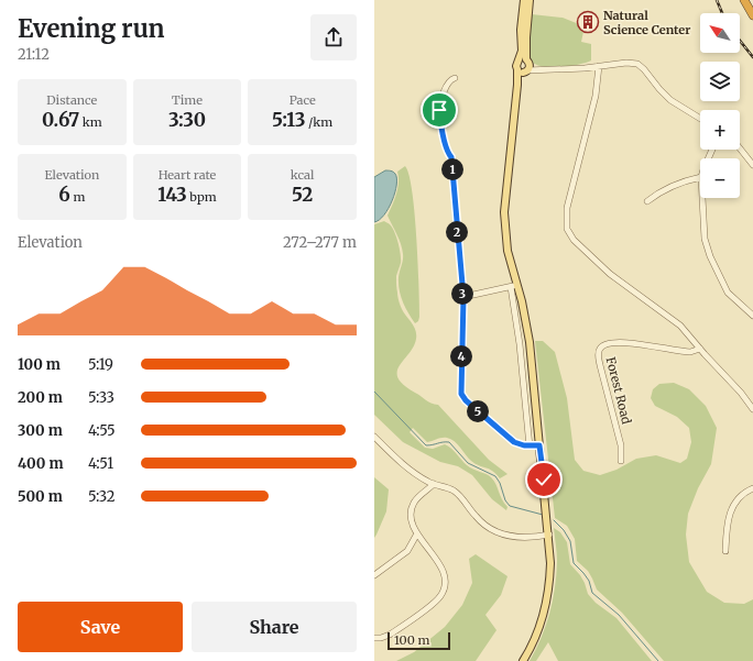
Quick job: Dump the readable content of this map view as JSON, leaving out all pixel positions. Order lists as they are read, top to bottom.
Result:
{
  "streets": {
    "street": ["Forest Road"]
  },
  "places": {
    "building": ["Natural Science Center"]
  },
  "scale_bar": "100 m",
  "north": "top left",
  "page": {
    "heading": ["Evening run", "21:12"],
    "map_buttons": ["+", "−"],
    "stats": [
      ["Distance", "0.67 km"],
      ["Time", "3:30"],
      ["Pace", "5:13 /km"],
      ["Elevation", "6 m"],
      ["Heart rate", "143 bpm"],
      ["kcal", "52"]
    ],
    "pins": [
      "1",
      "2",
      "3",
      "4",
      "5"
    ],
    "chart": ["Elevation", "272–277 m"],
    "list": [
      {
        "name": "100 m",
        "note": "5:19"
      },
      {
        "name": "200 m",
        "note": "5:33"
      },
      {
        "name": "300 m",
        "note": "4:55"
      },
      {
        "name": "400 m",
        "note": "4:51"
      },
      {
        "name": "500 m",
        "note": "5:32"
      }
    ],
    "buttons": ["Save", "Share"],
    "scale": "100 m"
  }
}
